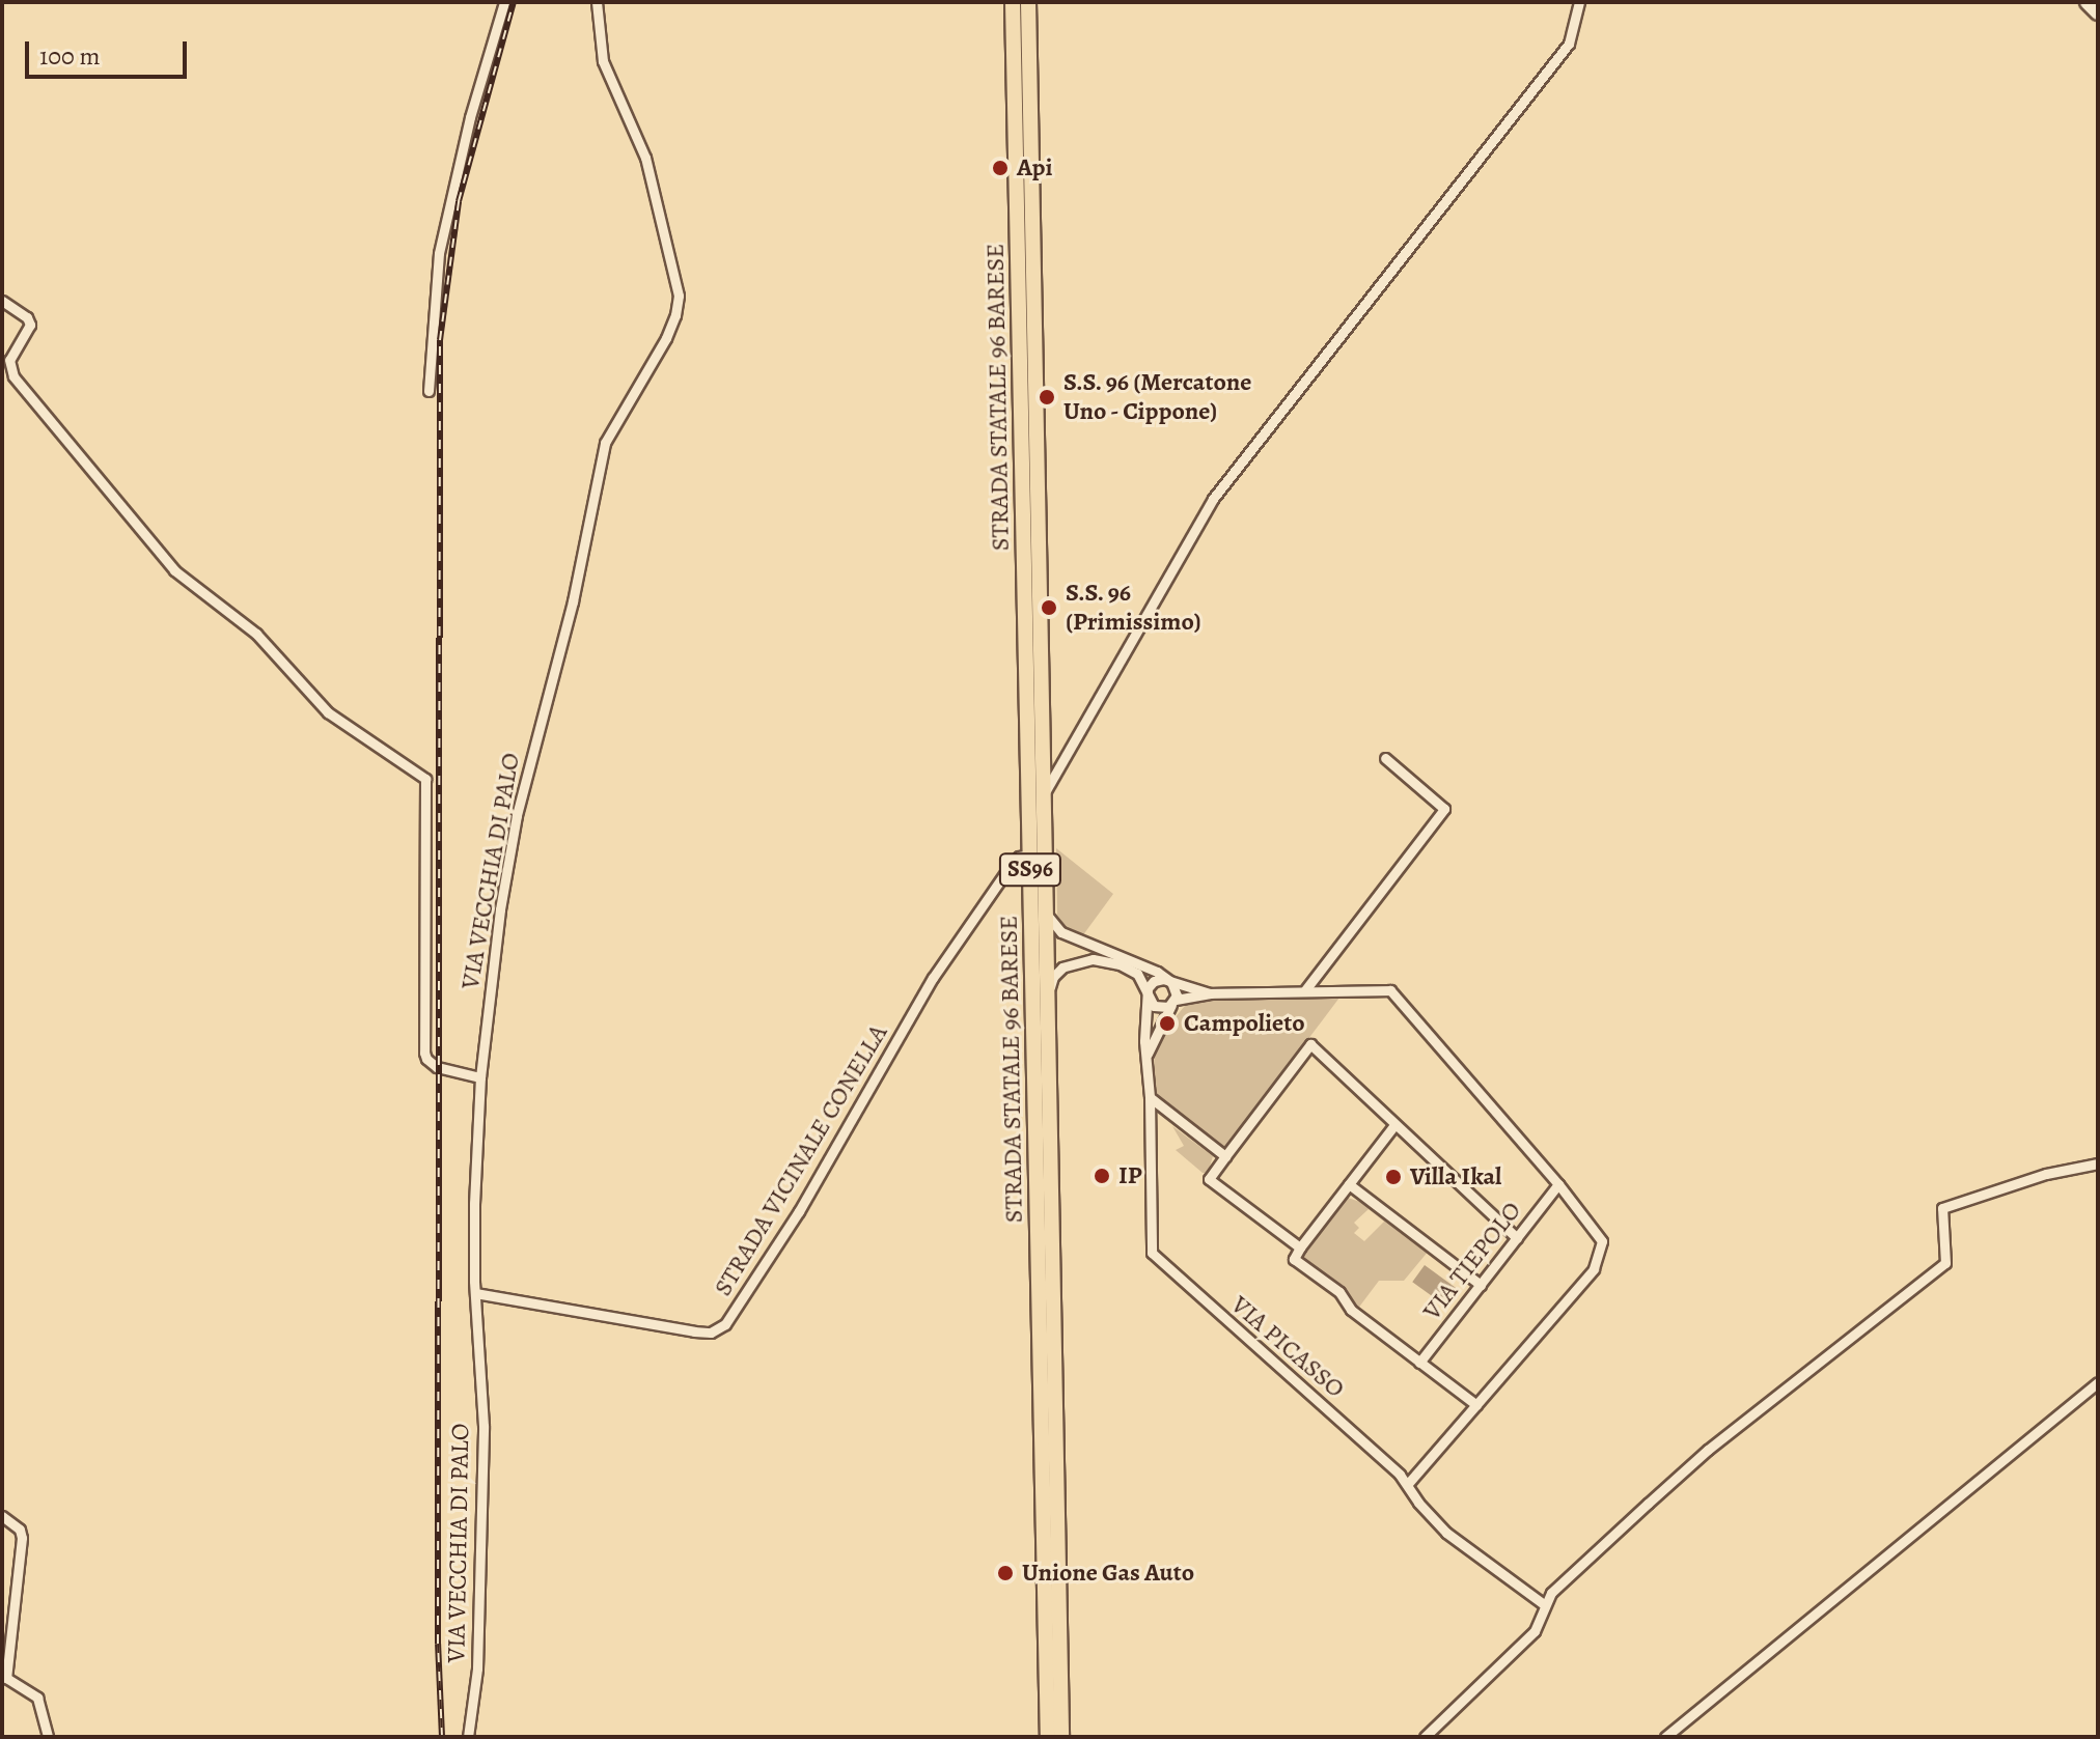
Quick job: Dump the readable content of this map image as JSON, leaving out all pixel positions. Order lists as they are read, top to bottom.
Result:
{
  "streets": {
    "main road": ["STRADA STATALE 96 BARESE", "SS96"],
    "street": [
      "VIA VECCHIA DI PALO",
      "STRADA VICINALE CONELLA",
      "VIA TIEPOLO",
      "VIA PICASSO"
    ]
  },
  "crossings": [
    ["STRADA STATALE 96 BARESE", "STRADA VICINALE CONELLA"],
    ["VIA VECCHIA DI PALO", "STRADA VICINALE CONELLA"]
  ],
  "places": [
    "Api",
    "S.S. 96 (Mercatone Uno - Cippone)",
    "S.S. 96 (Primissimo)",
    "Campolieto",
    "IP",
    "Villa Ikal",
    "Unione Gas Auto"
  ],
  "scale_bar": "100 m"
}
